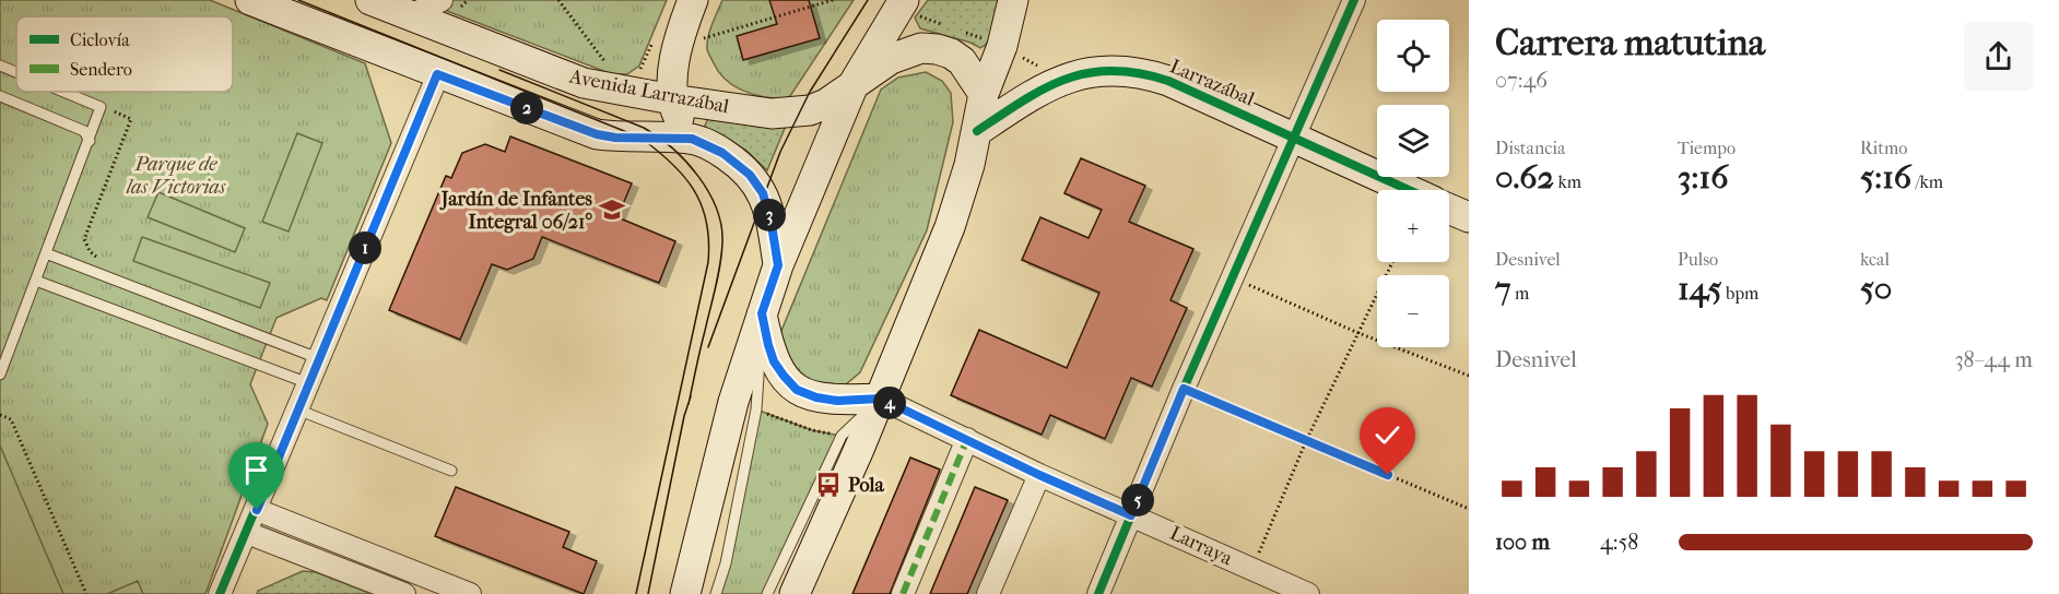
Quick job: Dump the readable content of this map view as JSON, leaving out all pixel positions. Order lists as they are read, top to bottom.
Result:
{
  "streets": {
    "main road": ["Larrazábal", "Avenida Larrazábal"],
    "street": ["Larraya"]
  },
  "parks": ["Parque de las Victorias"],
  "places": {
    "school or university": ["Jardín de Infantes Integral 06/21°"],
    "bus stop": ["Pola"]
  },
  "legend": ["Ciclovía", "Sendero"],
  "page": {
    "heading": ["Carrera matutina", "07:46"],
    "map_buttons": ["+", "−"],
    "pins": [
      "2",
      "3",
      "1",
      "4",
      "5"
    ],
    "stats": [
      ["Distancia", "0.62 km"],
      ["Tiempo", "3:16"],
      ["Ritmo", "5:16 /km"],
      ["Desnivel", "7 m"],
      ["Pulso", "145 bpm"],
      ["kcal", "50"]
    ],
    "chart": ["Desnivel", "38–44 m"],
    "list": [
      {
        "name": "100 m",
        "note": "4:58"
      }
    ]
  }
}
